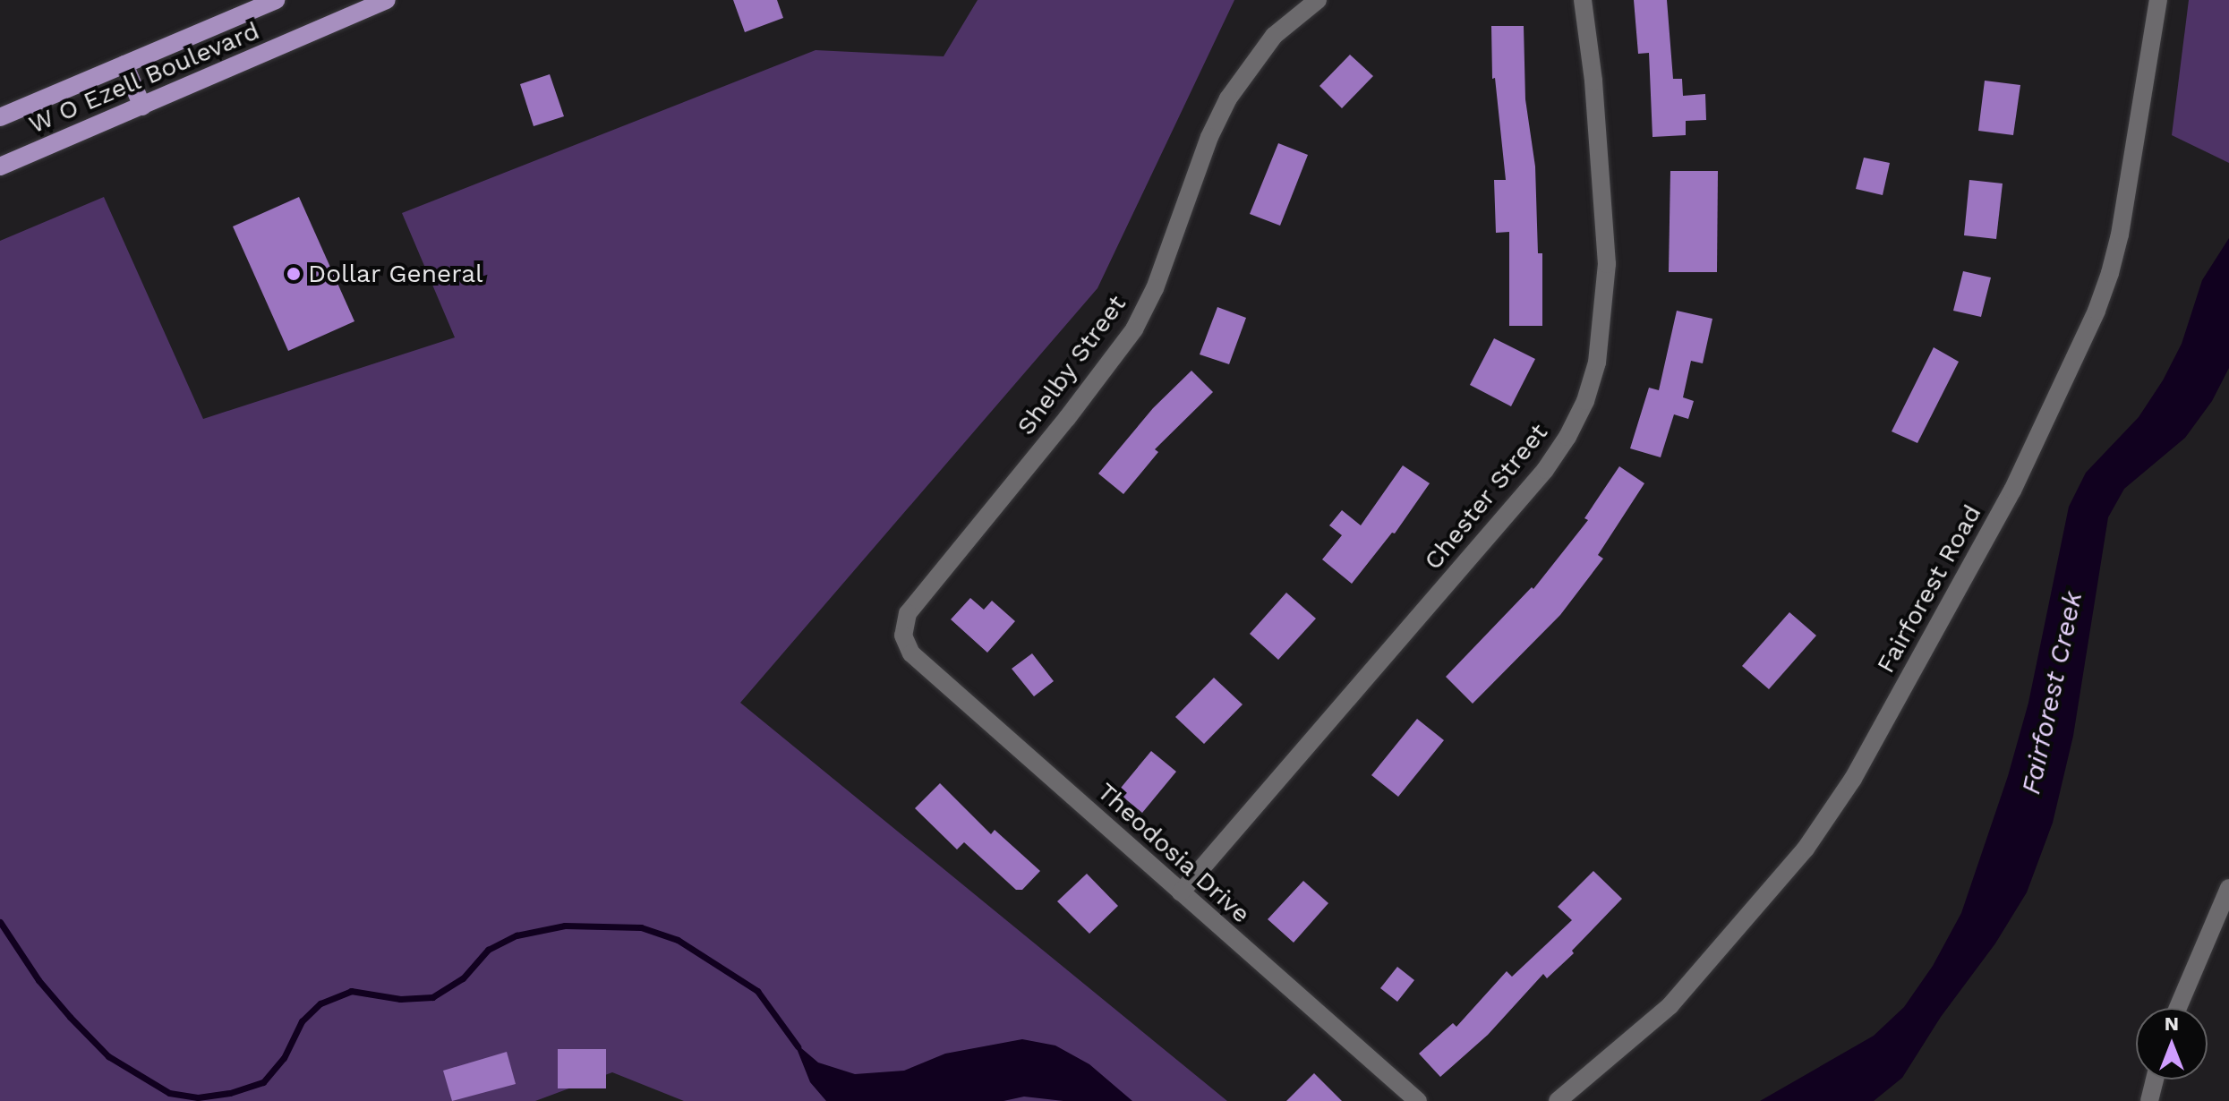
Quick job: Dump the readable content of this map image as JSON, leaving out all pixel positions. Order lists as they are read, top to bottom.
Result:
{
  "streets": {
    "main road": ["W O Ezell Boulevard"],
    "street": [
      "Shelby Street",
      "Chester Street",
      "Fairforest Road",
      "Theodosia Drive"
    ]
  },
  "crossings": [
    ["Shelby Street", "Theodosia Drive"],
    ["Chester Street", "Theodosia Drive"]
  ],
  "water": ["Fairforest Creek"],
  "places": ["Dollar General"],
  "north": "top"
}
